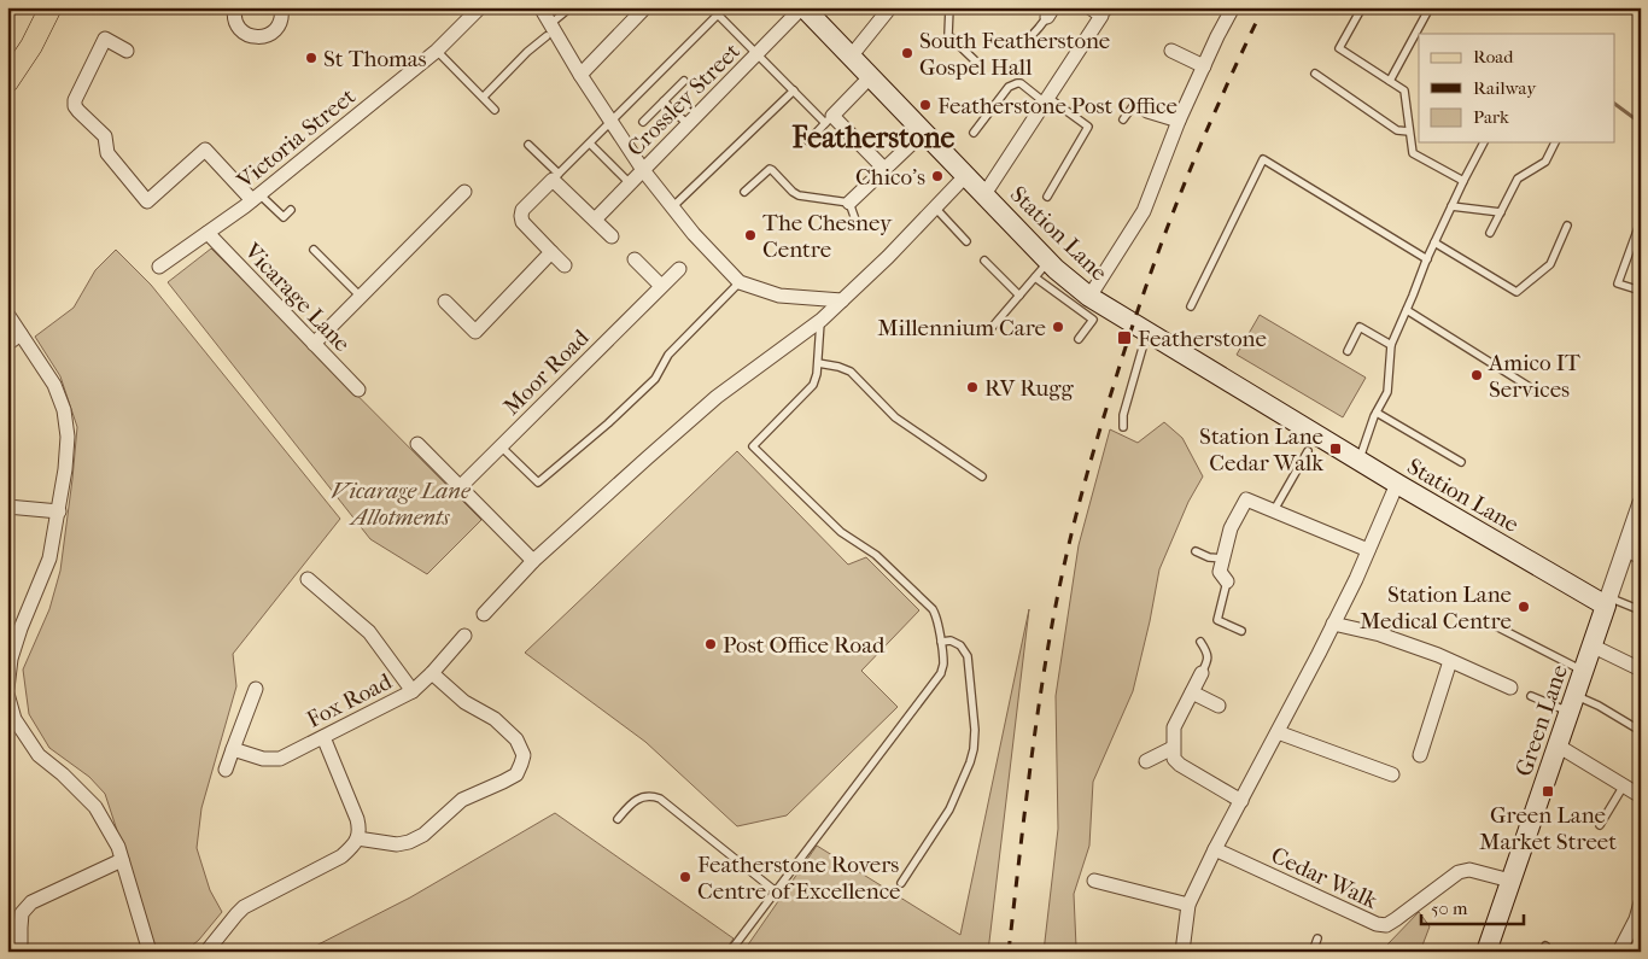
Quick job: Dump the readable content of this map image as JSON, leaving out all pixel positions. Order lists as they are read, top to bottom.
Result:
{
  "streets": {
    "main road": ["Station Lane", "Green Lane"],
    "street": [
      "Crossley Street",
      "Victoria Street",
      "Vicarage Lane",
      "Moor Road",
      "Fox Road",
      "Cedar Walk"
    ]
  },
  "crossings": [
    ["Crossley Street", "Station Lane"],
    ["Victoria Street", "Vicarage Lane"],
    ["Station Lane", "Green Lane"],
    ["Green Lane", "Cedar Walk"]
  ],
  "districts": ["Featherstone"],
  "parks": ["Vicarage Lane Allotments"],
  "places": {
    "other": [
      "South Featherstone Gospel Hall",
      "St Thomas",
      "Featherstone Post Office",
      "Chico's",
      "The Chesney Centre",
      "Millennium Care",
      "Amico IT Services",
      "RV Rugg",
      "Station Lane Medical Centre",
      "Post Office Road",
      "Featherstone Rovers Centre of Excellence"
    ],
    "transit": ["Featherstone", "Station Lane Cedar Walk", "Green Lane Market Street"]
  },
  "legend": ["Road", "Railway", "Park"],
  "scale_bar": "50 m"
}
